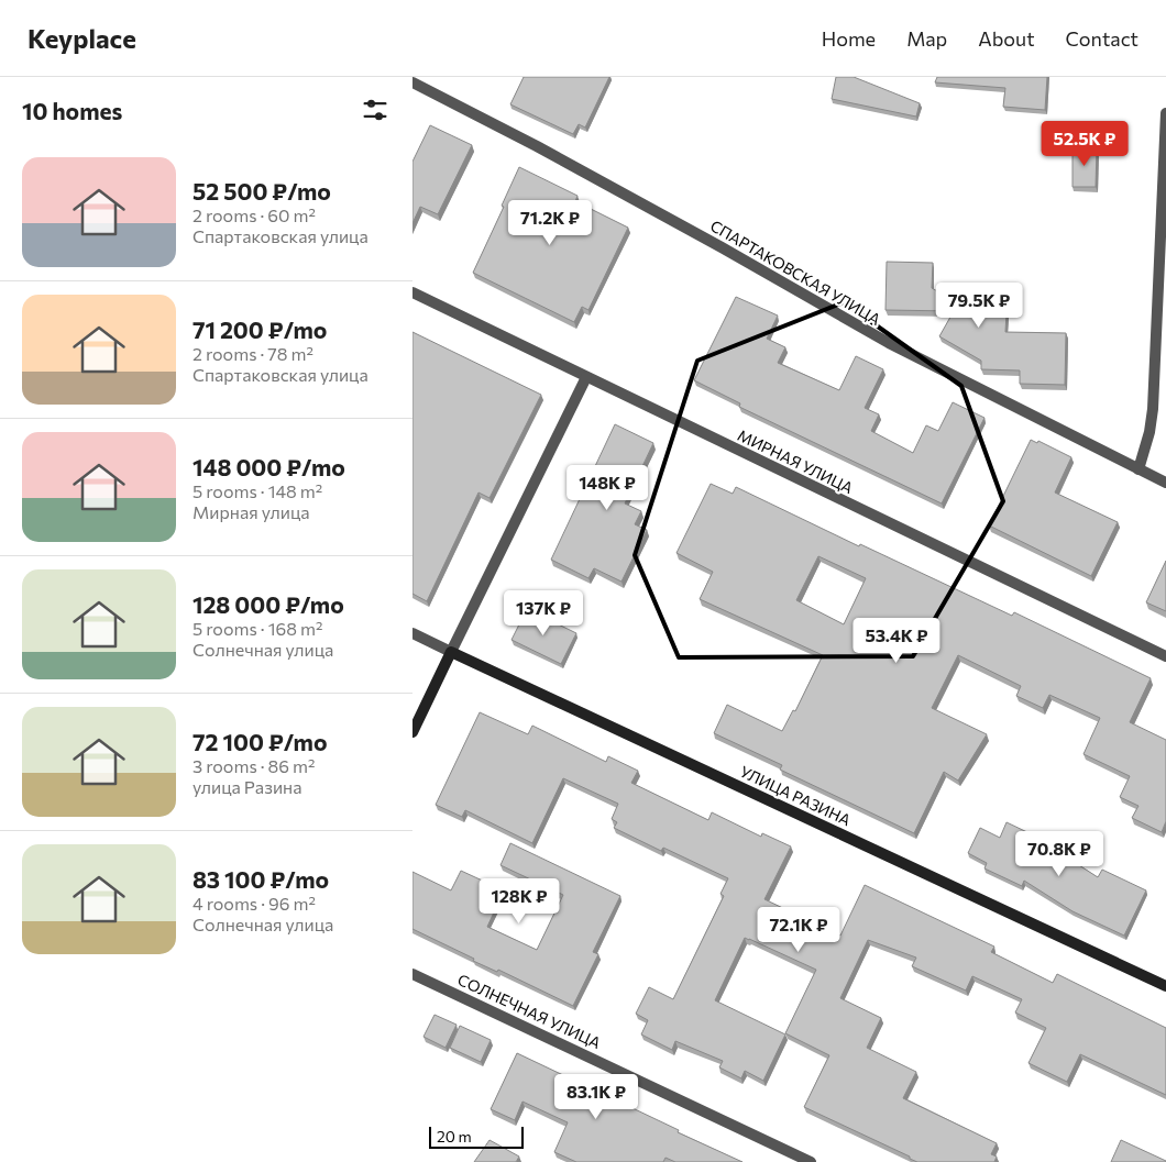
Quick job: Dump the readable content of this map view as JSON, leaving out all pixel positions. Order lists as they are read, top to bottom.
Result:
{
  "streets": {
    "street": [
      "СПАРТАКОВСКАЯ УЛИЦА",
      "МИРНАЯ УЛИЦА",
      "УЛИЦА РАЗИНА",
      "СОЛНЕЧНАЯ УЛИЦА"
    ]
  },
  "scale_bar": "20 m",
  "page": {
    "header": "Keyplace",
    "nav": [
      "Home",
      "Map",
      "About",
      "Contact"
    ],
    "heading": "10 homes",
    "price": [
      "52.5K ₽",
      "71.2K ₽",
      "79.5K ₽",
      "148K ₽",
      "137K ₽",
      "53.4K ₽",
      "70.8K ₽",
      "128K ₽",
      "72.1K ₽",
      "83.1K ₽"
    ],
    "list": [
      {
        "name": "52 500 ₽/mo",
        "note": "2 rooms · 60 m² · Спартаковская улица"
      },
      {
        "name": "71 200 ₽/mo",
        "note": "2 rooms · 78 m² · Спартаковская улица"
      },
      {
        "name": "148 000 ₽/mo",
        "note": "5 rooms · 148 m² · Мирная улица"
      },
      {
        "name": "128 000 ₽/mo",
        "note": "5 rooms · 168 m² · Солнечная улица"
      },
      {
        "name": "72 100 ₽/mo",
        "note": "3 rooms · 86 m² · улица Разина"
      },
      {
        "name": "83 100 ₽/mo",
        "note": "4 rooms · 96 m² · Солнечная улица"
      }
    ],
    "scale": "20 m"
  }
}
